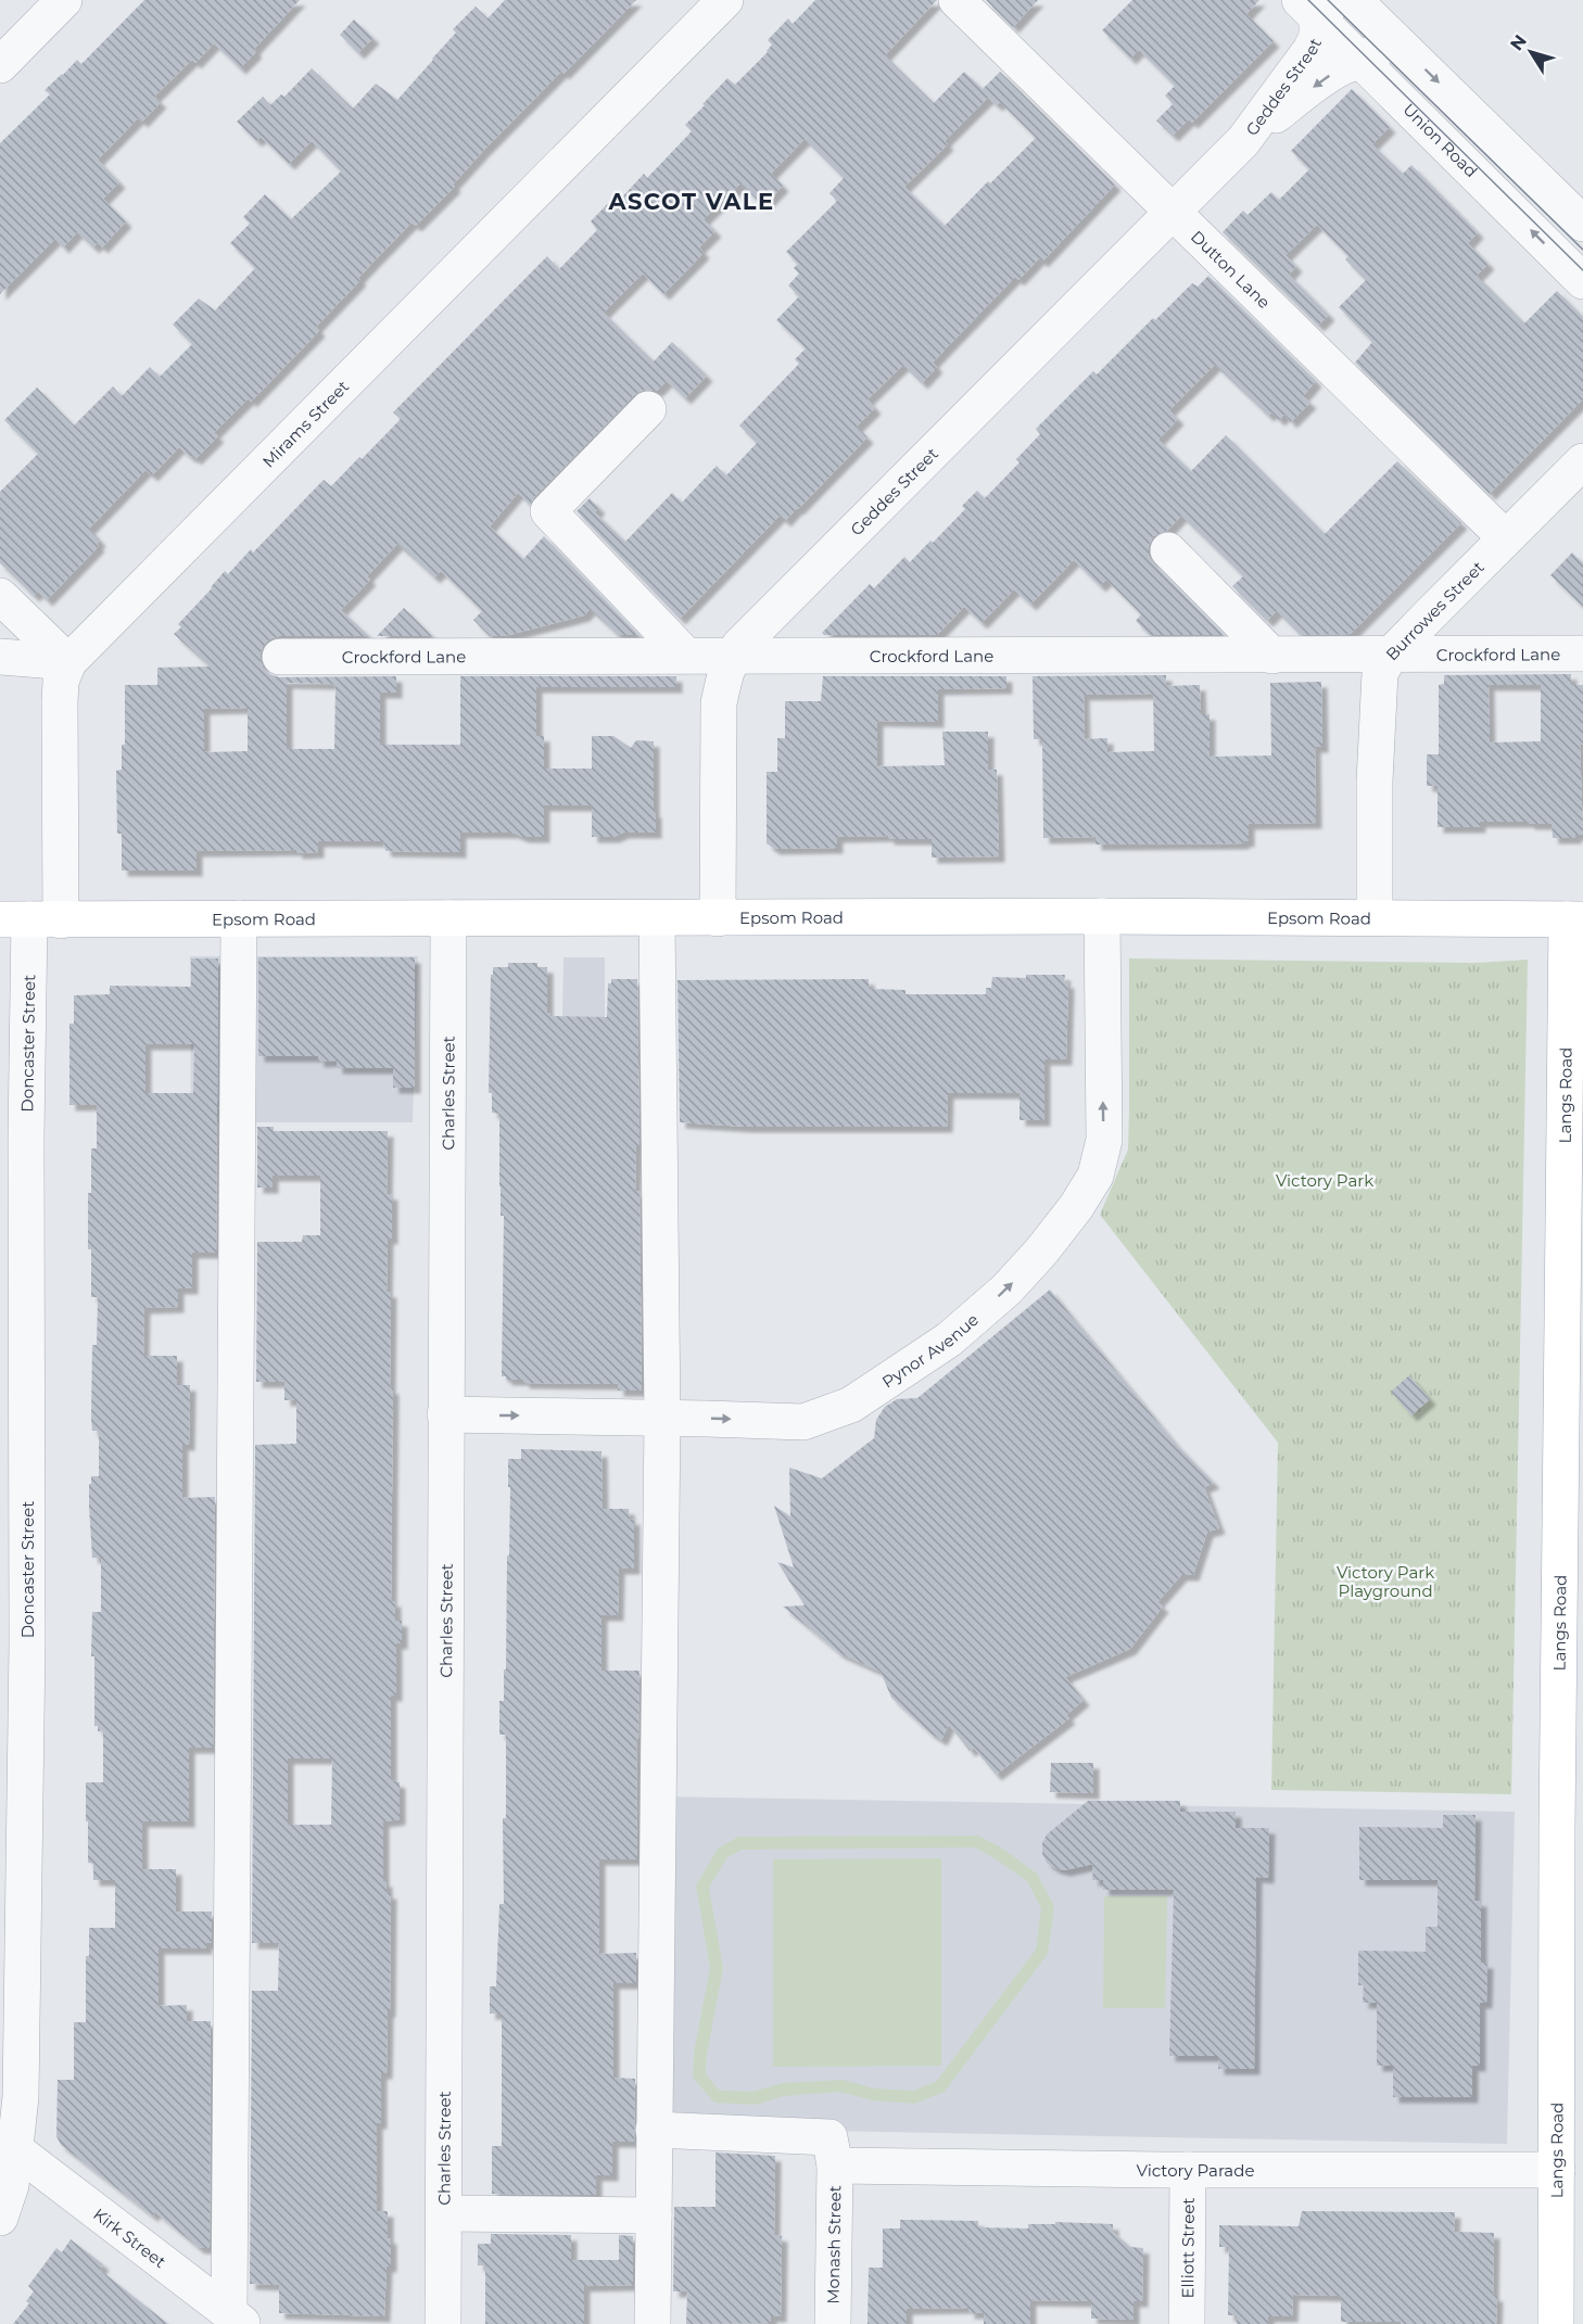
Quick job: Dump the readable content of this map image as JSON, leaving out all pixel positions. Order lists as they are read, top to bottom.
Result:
{
  "streets": {
    "main road": ["Epsom Road", "Langs Road"],
    "street": [
      "Geddes Street",
      "Union Road",
      "Dutton Lane",
      "Mirams Street",
      "Burrowes Street",
      "Crockford Lane",
      "Doncaster Street",
      "Charles Street",
      "Pynor Avenue",
      "Victory Parade",
      "Kirk Street",
      "Monash Street",
      "Elliott Street"
    ]
  },
  "crossings": [
    ["Geddes Street", "Union Road"],
    ["Geddes Street", "Dutton Lane"],
    ["Geddes Street", "Crockford Lane"],
    ["Geddes Street", "Epsom Road"],
    ["Dutton Lane", "Burrowes Street"],
    ["Mirams Street", "Epsom Road"],
    ["Mirams Street", "Doncaster Street"],
    ["Burrowes Street", "Crockford Lane"],
    ["Burrowes Street", "Epsom Road"],
    ["Epsom Road", "Doncaster Street"],
    ["Epsom Road", "Charles Street"],
    ["Epsom Road", "Langs Road"],
    ["Epsom Road", "Pynor Avenue"],
    ["Doncaster Street", "Kirk Street"],
    ["Charles Street", "Pynor Avenue"],
    ["Langs Road", "Victory Parade"],
    ["Victory Parade", "Monash Street"],
    ["Victory Parade", "Elliott Street"]
  ],
  "one_way": ["Pynor Avenue"],
  "districts": ["ASCOT VALE"],
  "parks": ["Victory Park", "Victory Park Playground"],
  "north": "top left"
}
